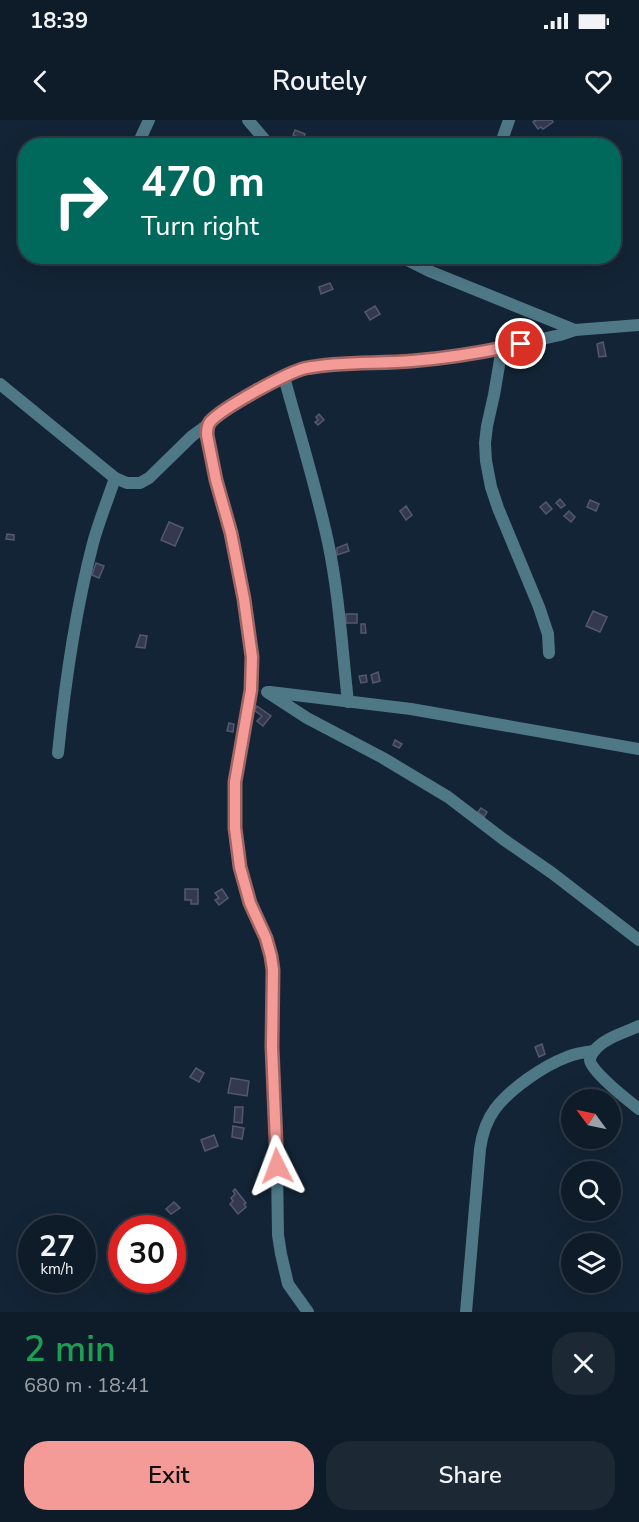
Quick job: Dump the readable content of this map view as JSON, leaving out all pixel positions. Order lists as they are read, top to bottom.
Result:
{
  "north": "top left",
  "page": {
    "status": "18:39",
    "header": "Routely",
    "turn": ["470 m", "Turn right"],
    "speed": "27 km/h",
    "limit": "30",
    "heading": ["2 min", "680 m · 18:41"],
    "buttons": ["Exit", "Share"]
  }
}
